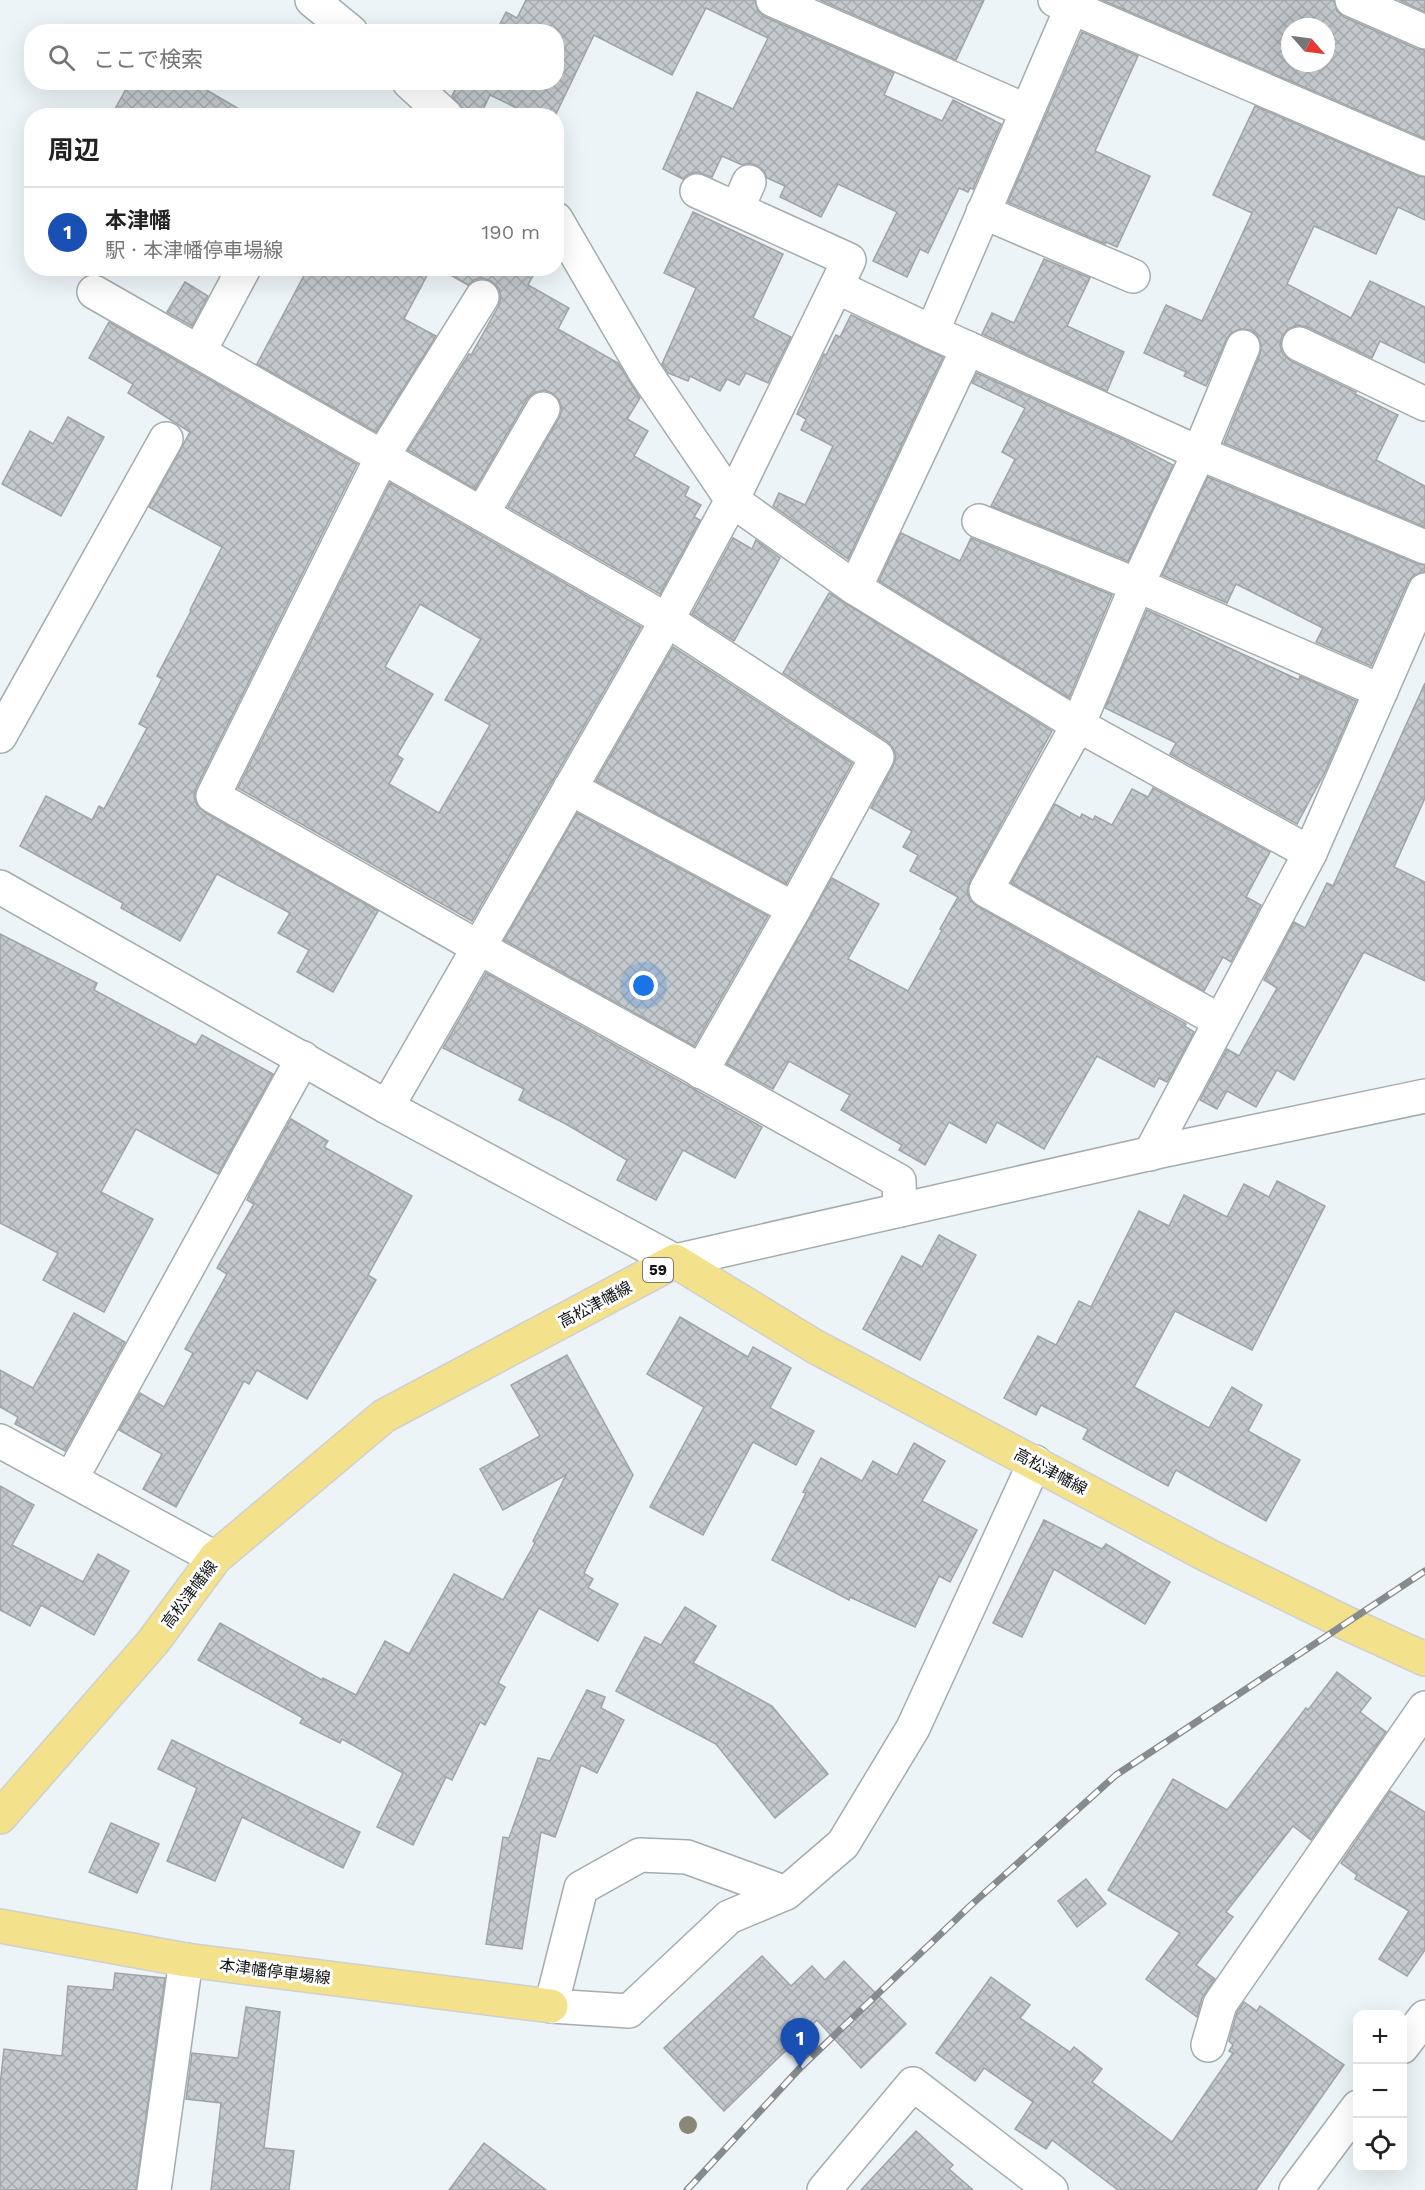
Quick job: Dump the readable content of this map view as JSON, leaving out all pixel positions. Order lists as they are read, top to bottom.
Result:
{
  "streets": {
    "main road": ["59", "高松津幡線", "本津幡停車場線"]
  },
  "north": "bottom right",
  "page": {
    "search": "ここで検索",
    "heading": "周辺",
    "list": [
      {
        "mark": "1",
        "name": "本津幡",
        "note": "駅 · 本津幡停車場線",
        "value": "190 m"
      }
    ],
    "map_buttons": ["+", "−"],
    "pins": "1"
  }
}
